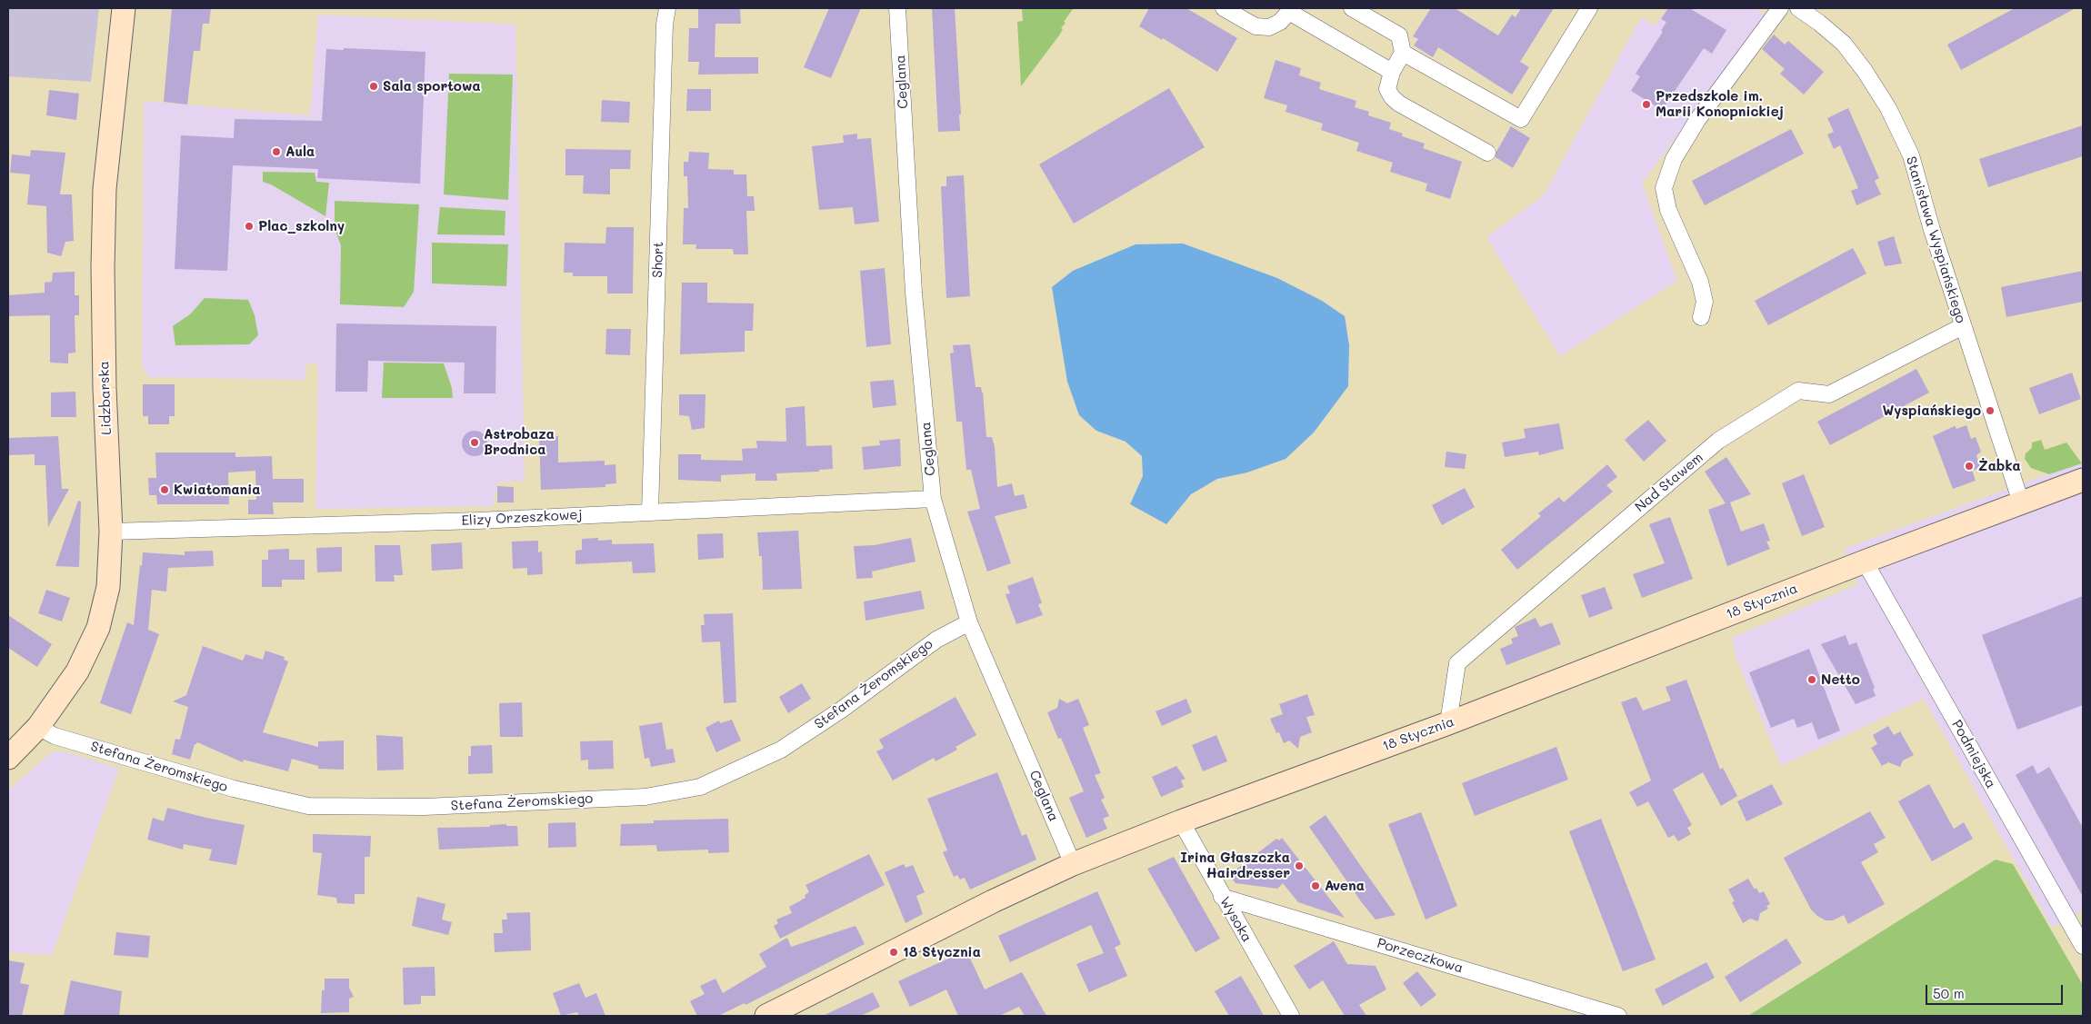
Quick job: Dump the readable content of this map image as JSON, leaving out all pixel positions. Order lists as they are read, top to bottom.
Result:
{
  "streets": {
    "street": [
      "Ceglana",
      "Stanisława Wyspiańskiego",
      "Short",
      "Lidzbarska",
      "Nad Stawem",
      "Elizy Orzeszkowej",
      "18 Stycznia",
      "Stefana Żeromskiego",
      "Podmiejska",
      "Wysoka",
      "Porzeczkowa"
    ]
  },
  "crossings": [
    ["Ceglana", "Elizy Orzeszkowej"],
    ["Ceglana", "18 Stycznia"],
    ["Ceglana", "Stefana Żeromskiego"],
    ["Stanisława Wyspiańskiego", "Nad Stawem"],
    ["Stanisława Wyspiańskiego", "18 Stycznia"],
    ["Short", "Elizy Orzeszkowej"],
    ["Lidzbarska", "Elizy Orzeszkowej"],
    ["Lidzbarska", "Stefana Żeromskiego"],
    ["Nad Stawem", "18 Stycznia"],
    ["18 Stycznia", "Podmiejska"],
    ["18 Stycznia", "Wysoka"],
    ["Wysoka", "Porzeczkowa"]
  ],
  "places": [
    "Sala sportowa",
    "Przedszkole im. Marii Konopnickiej",
    "Aula",
    "Plac_szkolny",
    "Wyspiańskiego",
    "Astrobaza Brodnica",
    "Żabka",
    "Kwiatomania",
    "Netto",
    "Irina Głaszczka Hairdresser",
    "Avena",
    "18 Stycznia"
  ],
  "scale_bar": "50 m"
}
